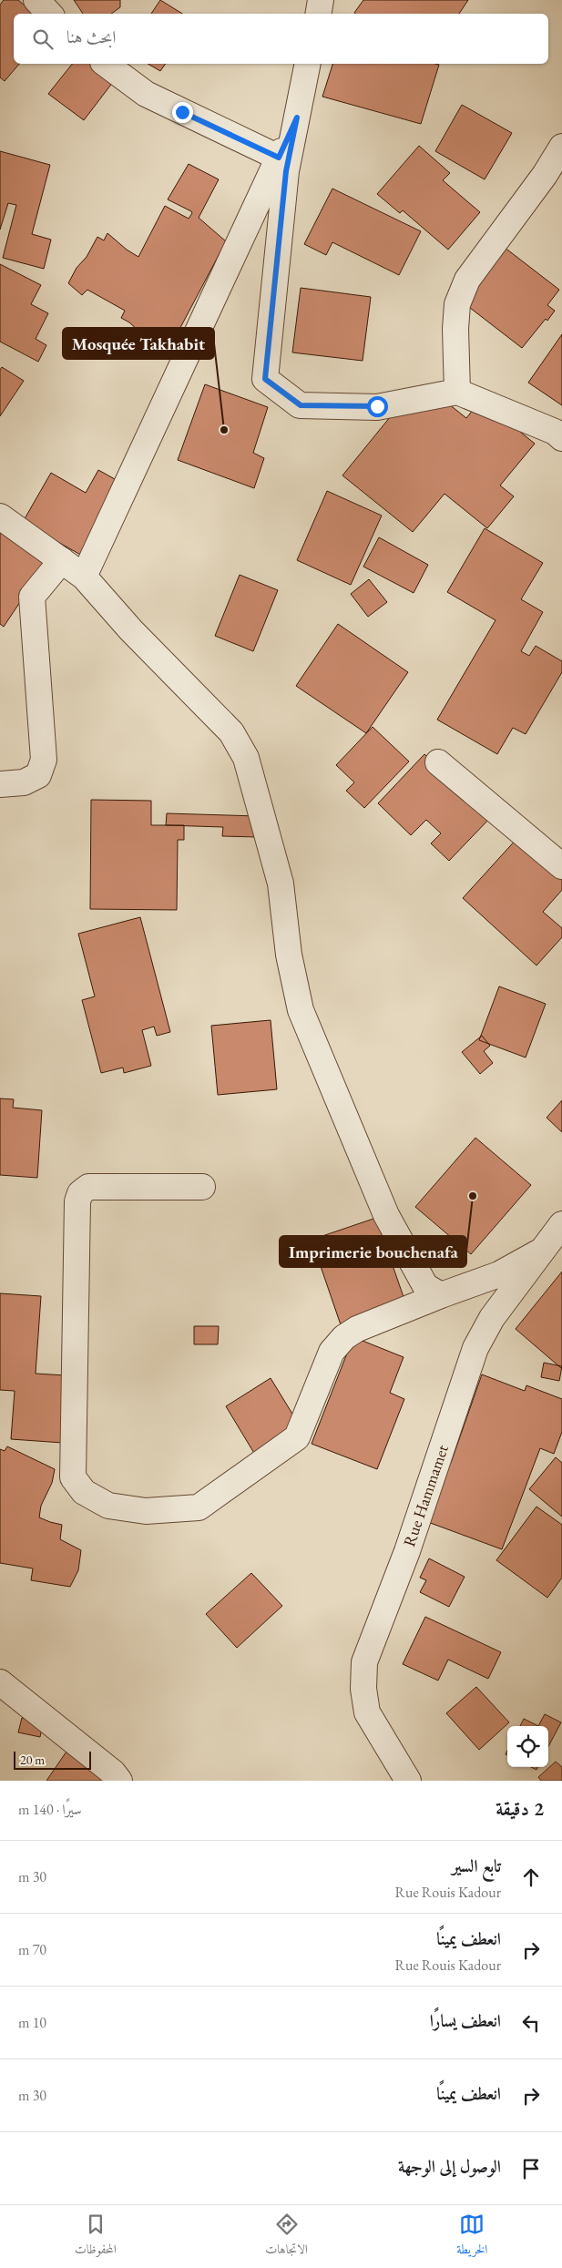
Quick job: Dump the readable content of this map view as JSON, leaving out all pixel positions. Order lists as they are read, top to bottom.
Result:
{
  "streets": {
    "street": ["Rue Hammamet"]
  },
  "places": ["Mosquée Takhabit", "Imprimerie bouchenafa"],
  "scale_bar": "20 m",
  "page": {
    "search": "ابحث هنا",
    "scale": "20 m",
    "heading": ["2 دقيقة", "سيرًا · 140 m"],
    "list": [
      ["تابع السير", "Rue Rouis Kadour", "30 m"],
      ["انعطف يمينًا", "Rue Rouis Kadour", "70 m"],
      ["انعطف يسارًا", "10 m"],
      ["انعطف يمينًا", "30 m"],
      "الوصول إلى الوجهة"
    ],
    "nav": ["الخريطة", "الاتجاهات", "المحفوظات"]
  }
}
